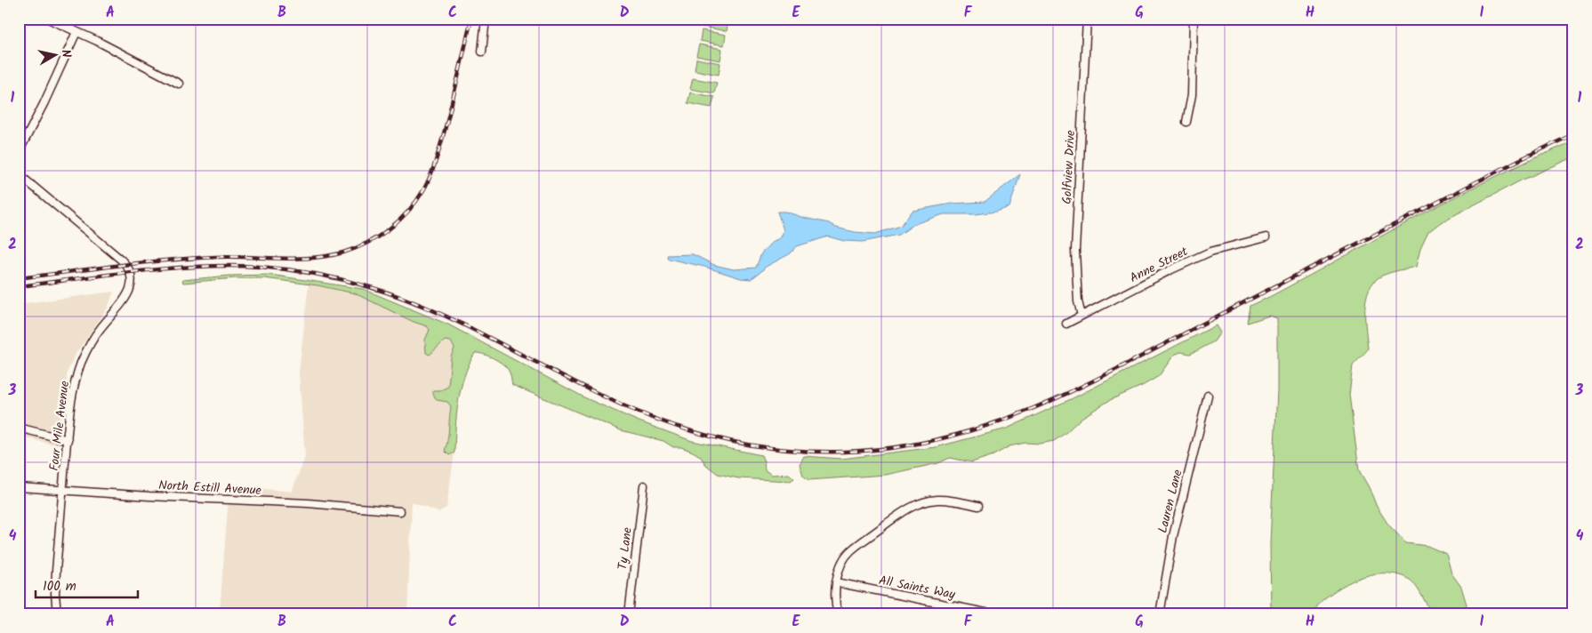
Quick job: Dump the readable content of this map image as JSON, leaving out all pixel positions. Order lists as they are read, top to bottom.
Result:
{
  "streets": {
    "street": [
      "Golfview Drive",
      "Anne Street",
      "Four Mile Avenue",
      "North Estill Avenue",
      "Lauren Lane",
      "Ty Lane",
      "All Saints Way"
    ]
  },
  "crossings": [
    ["Golfview Drive", "Anne Street"],
    ["Four Mile Avenue", "North Estill Avenue"]
  ],
  "scale_bar": "100 m",
  "north": "right",
  "grid": {
    "columns": [
      "A",
      "B",
      "C",
      "D",
      "E",
      "F",
      "G",
      "H",
      "I"
    ],
    "rows": [
      "1",
      "2",
      "3",
      "4"
    ]
  }
}
